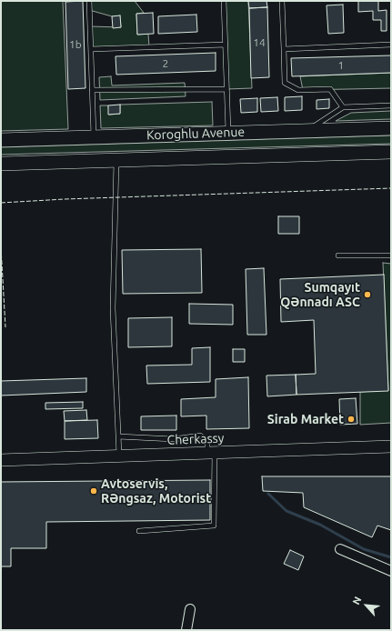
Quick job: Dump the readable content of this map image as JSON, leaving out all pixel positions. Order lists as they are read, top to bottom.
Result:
{
  "streets": {
    "main road": ["Koroghlu Avenue"],
    "street": ["Cherkassy"]
  },
  "places": ["Sumqayıt Qənnadı ASC", "Sirab Market", "Avtoservis, Rəngsaz, Motorist"],
  "house_numbers": [
    "14",
    "1b",
    "2",
    "1"
  ],
  "north": "top left"
}
